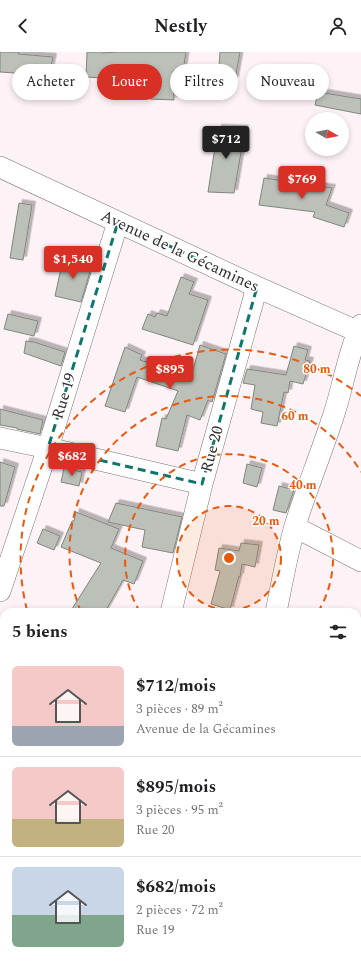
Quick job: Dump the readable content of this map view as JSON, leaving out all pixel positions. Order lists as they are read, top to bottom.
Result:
{
  "streets": {
    "street": ["Avenue de la Gécamines", "Rue 19", "Rue 20"]
  },
  "crossings": [
    ["Avenue de la Gécamines", "Rue 19"],
    ["Avenue de la Gécamines", "Rue 20"]
  ],
  "north": "right",
  "page": {
    "header": "Nestly",
    "chip": [
      "Acheter",
      "Louer",
      "Filtres",
      "Nouveau"
    ],
    "price": [
      "$712",
      "$769",
      "$1,540",
      "$895",
      "$682"
    ],
    "heading": "5 biens",
    "list": [
      {
        "name": "$712/mois",
        "note": "3 pièces · 89 m² · Avenue de la Gécamines"
      },
      {
        "name": "$895/mois",
        "note": "3 pièces · 95 m² · Rue 20"
      },
      {
        "name": "$682/mois",
        "note": "2 pièces · 72 m² · Rue 19"
      }
    ]
  },
  "rings": [
    "80 m",
    "60 m",
    "40 m",
    "20 m"
  ]
}
